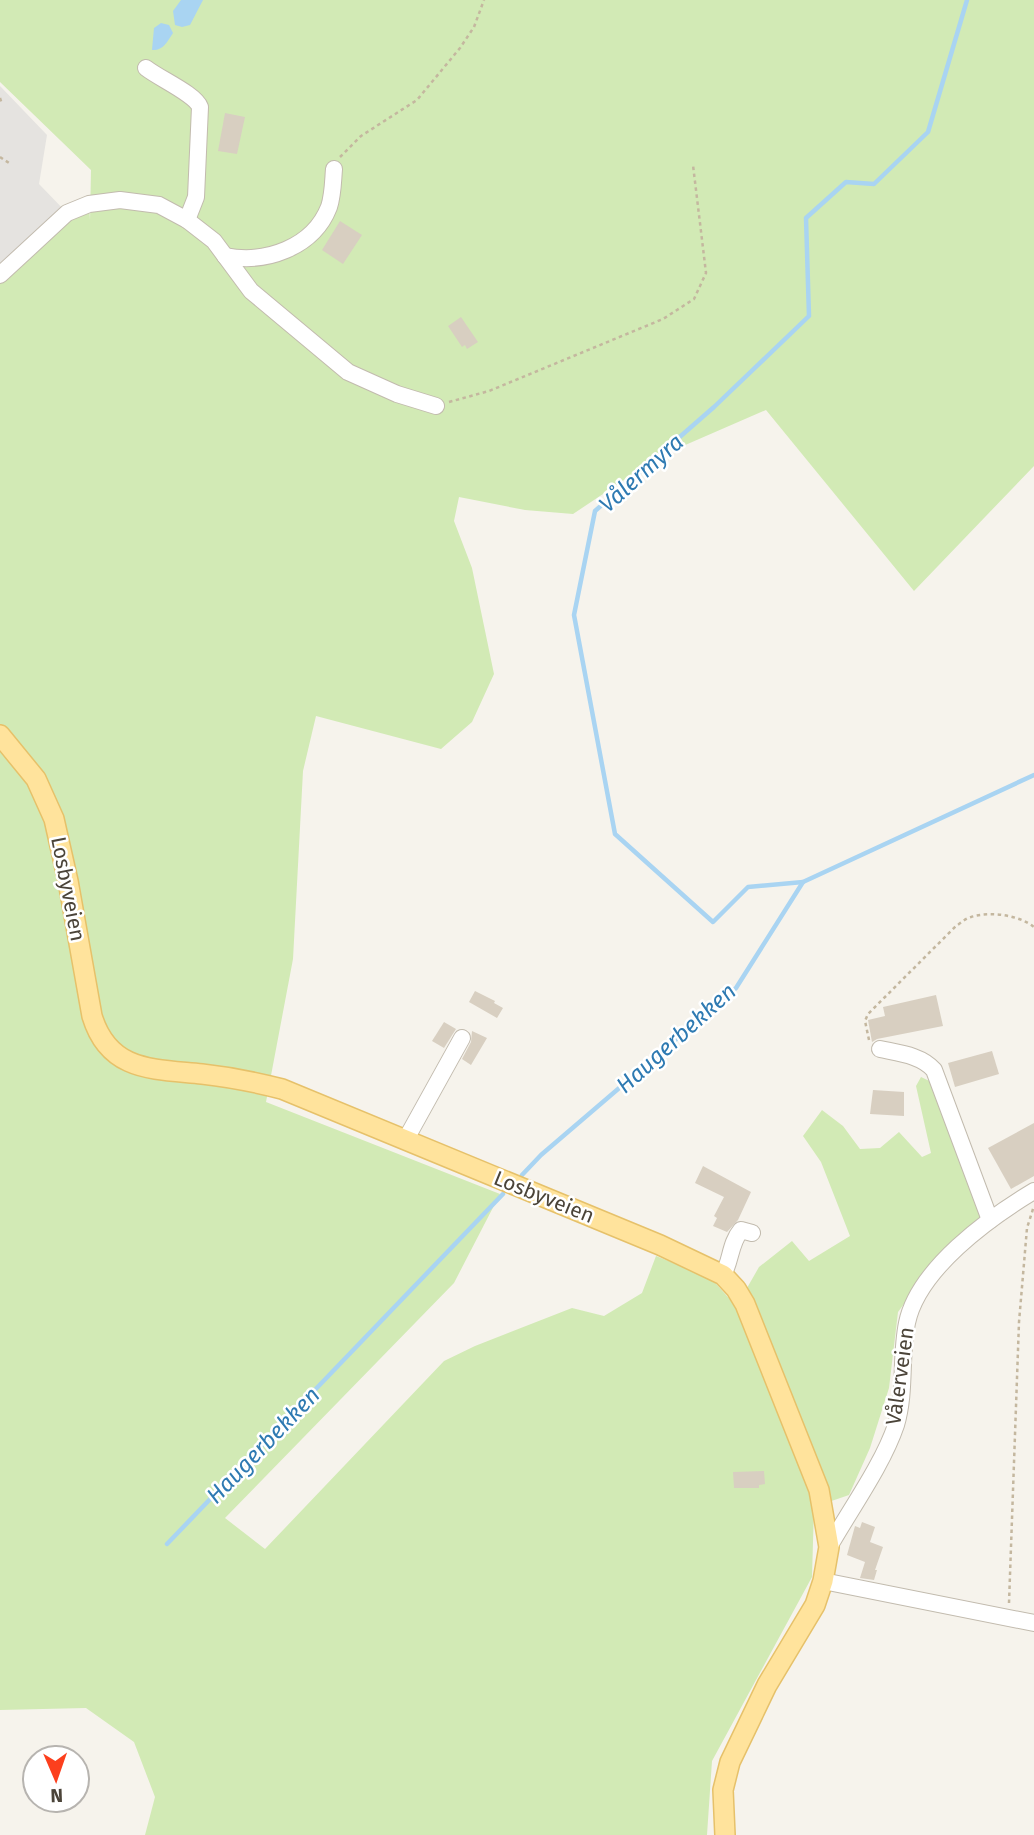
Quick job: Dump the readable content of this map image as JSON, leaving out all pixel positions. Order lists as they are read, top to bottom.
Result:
{
  "streets": {
    "main road": ["Losbyveien"],
    "street": ["Vålerveien"]
  },
  "crossings": [
    ["Losbyveien", "Vålerveien"]
  ],
  "water": ["Vålermyra", "Haugerbekken"],
  "north": "bottom"
}
